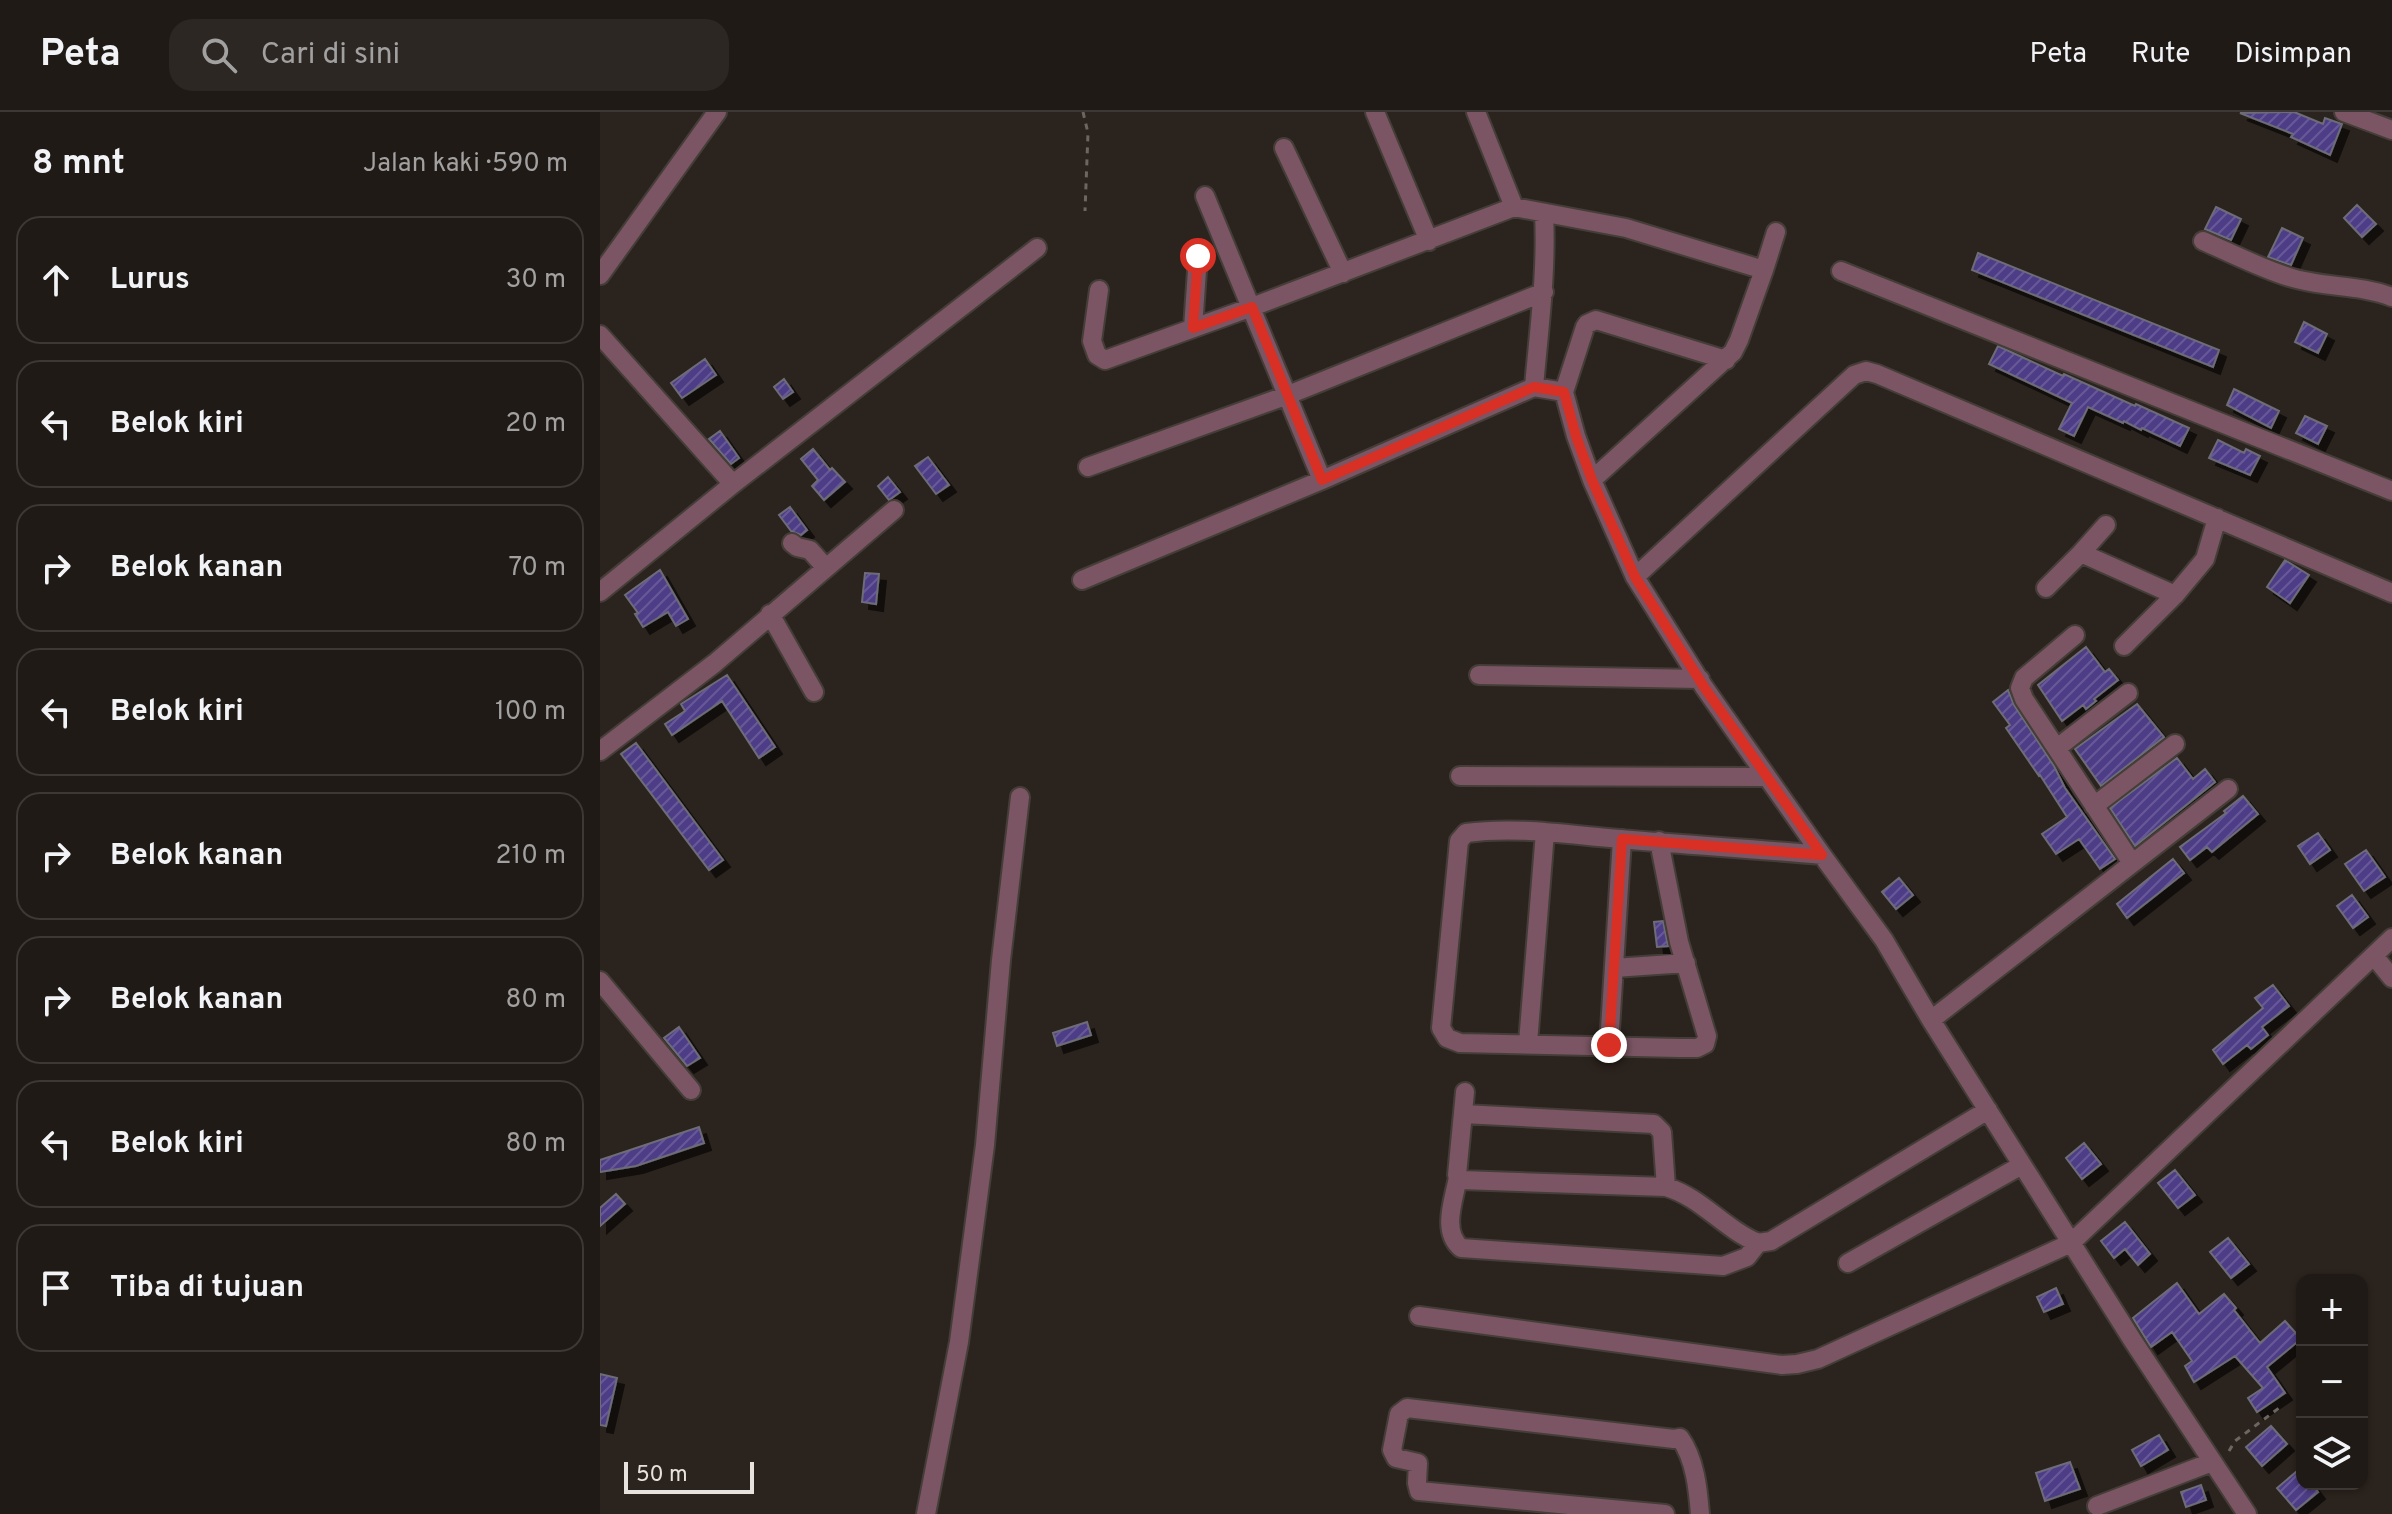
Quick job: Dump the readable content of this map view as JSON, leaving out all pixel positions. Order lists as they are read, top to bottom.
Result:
{
  "scale_bar": "50 m",
  "page": {
    "header": "Peta",
    "search": "Cari di sini",
    "nav": ["Peta", "Rute", "Disimpan"],
    "heading": ["8 mnt", "Jalan kaki · 590 m"],
    "list": [
      ["Lurus", "30 m"],
      ["Belok kiri", "20 m"],
      ["Belok kanan", "70 m"],
      ["Belok kiri", "100 m"],
      ["Belok kanan", "210 m"],
      ["Belok kanan", "80 m"],
      ["Belok kiri", "80 m"],
      "Tiba di tujuan"
    ],
    "map_buttons": ["+", "−"],
    "scale": "50 m"
  }
}
